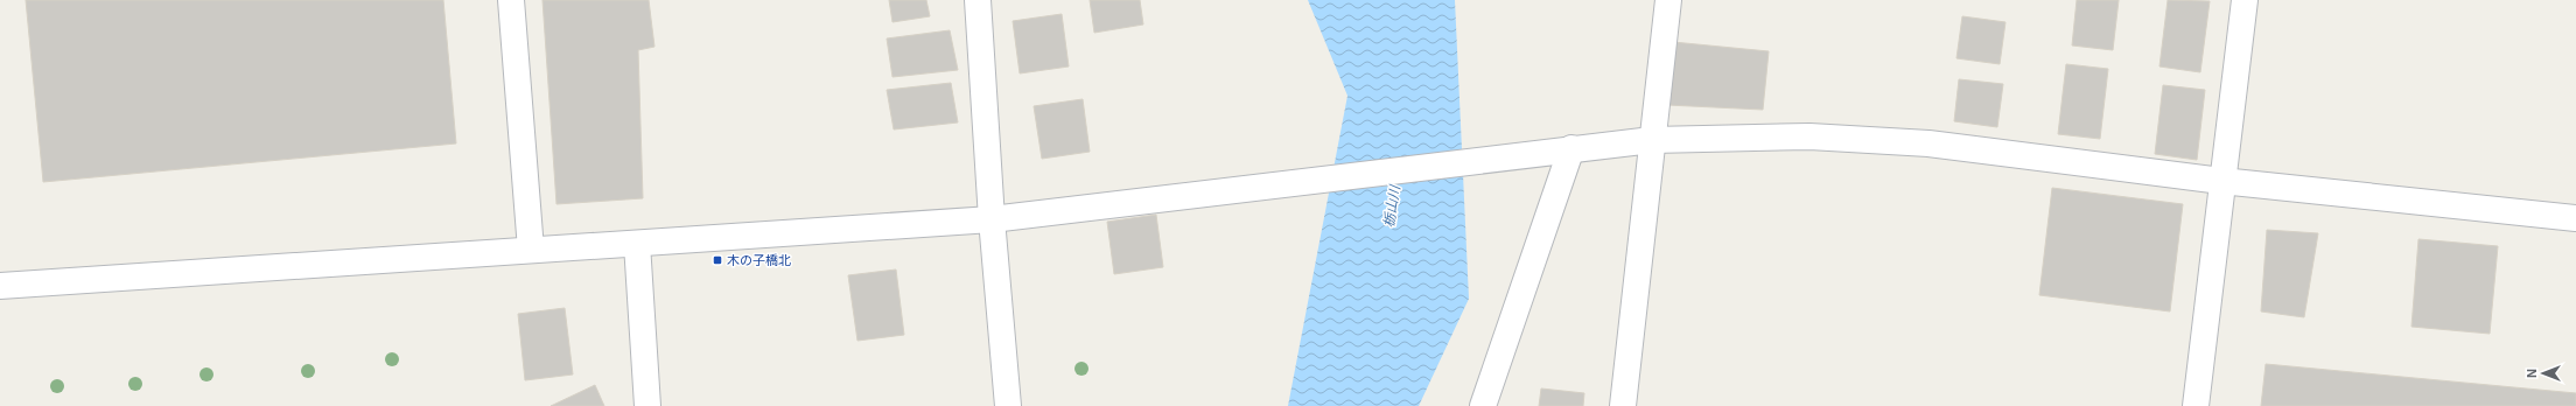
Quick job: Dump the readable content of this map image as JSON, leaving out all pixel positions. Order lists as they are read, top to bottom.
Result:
{
  "water": ["栃山川"],
  "places": {
    "transit": ["木の子橋北"]
  },
  "north": "left"
}
